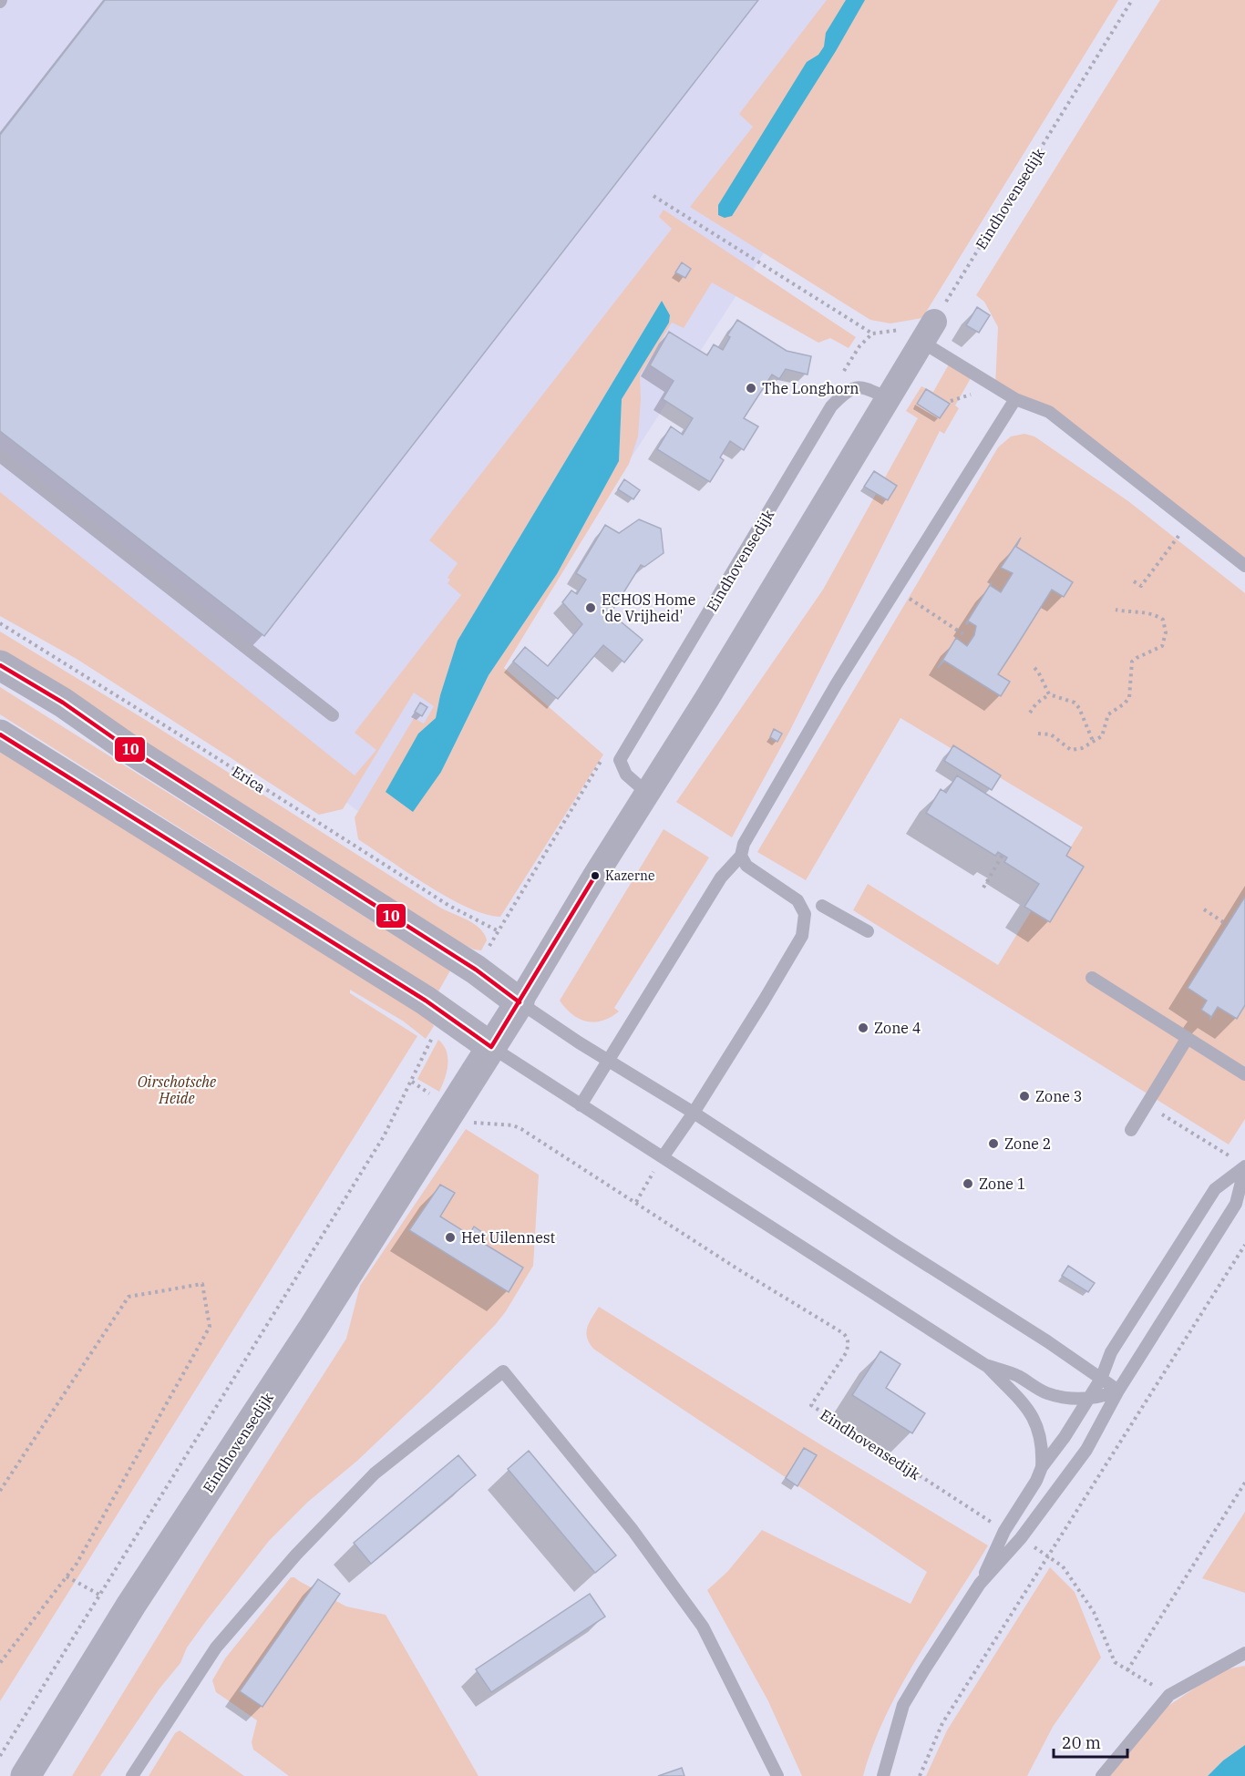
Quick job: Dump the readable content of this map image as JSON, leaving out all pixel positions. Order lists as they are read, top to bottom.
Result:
{
  "streets": {
    "street": ["Eindhovensedijk"],
    "path": ["Erica"]
  },
  "parks": ["Oirschotsche Heide"],
  "places": [
    "The Longhorn",
    "ECHOS Home 'de Vrijheid'",
    "Kazerne",
    "Zone 4",
    "Zone 3",
    "Zone 2",
    "Zone 1",
    "Het Uilennest"
  ],
  "lines": ["transit line 10"],
  "scale_bar": "20 m"
}
